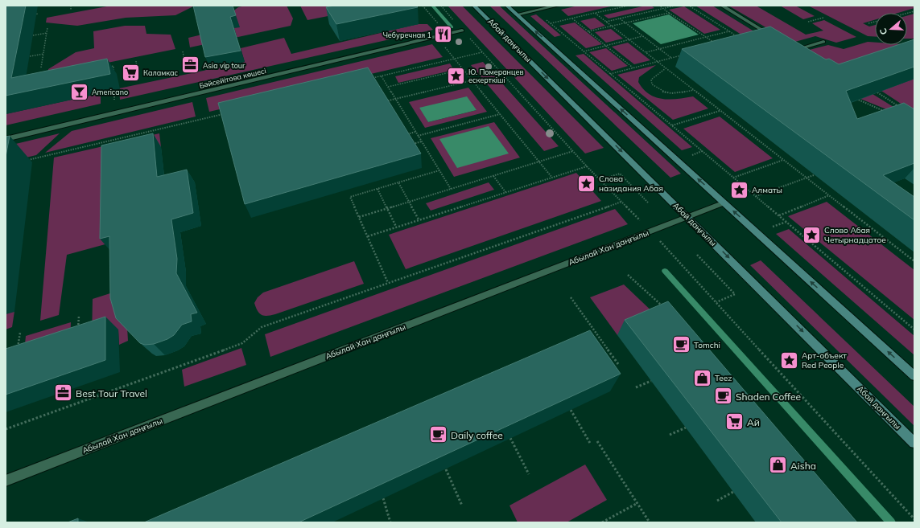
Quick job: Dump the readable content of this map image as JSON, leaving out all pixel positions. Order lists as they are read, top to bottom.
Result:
{
  "streets": {
    "main road": ["Абай даңғылы"],
    "street": ["Бәйсейітова көшесі", "Абылай Хан даңғылы"]
  },
  "crossings": [
    ["Абай даңғылы", "Абылай Хан даңғылы"]
  ],
  "places": {
    "restaurant": ["Чебуречная 1"],
    "office": ["Asia vip tour", "Best Tour Travel"],
    "supermarket": ["Каламкас", "Ай"],
    "place": [
      "Ю. Померанцев ескерткіші",
      "Слова назидания Абая",
      "Алматы",
      "Слово Абая Четырнадцатое",
      "Арт-объект Red People"
    ],
    "bar": ["Americano"],
    "cafe": ["Tomchi", "Shaden Coffee", "Daily coffee"],
    "shop": ["Teez", "Aisha"]
  },
  "north": "left"
}
